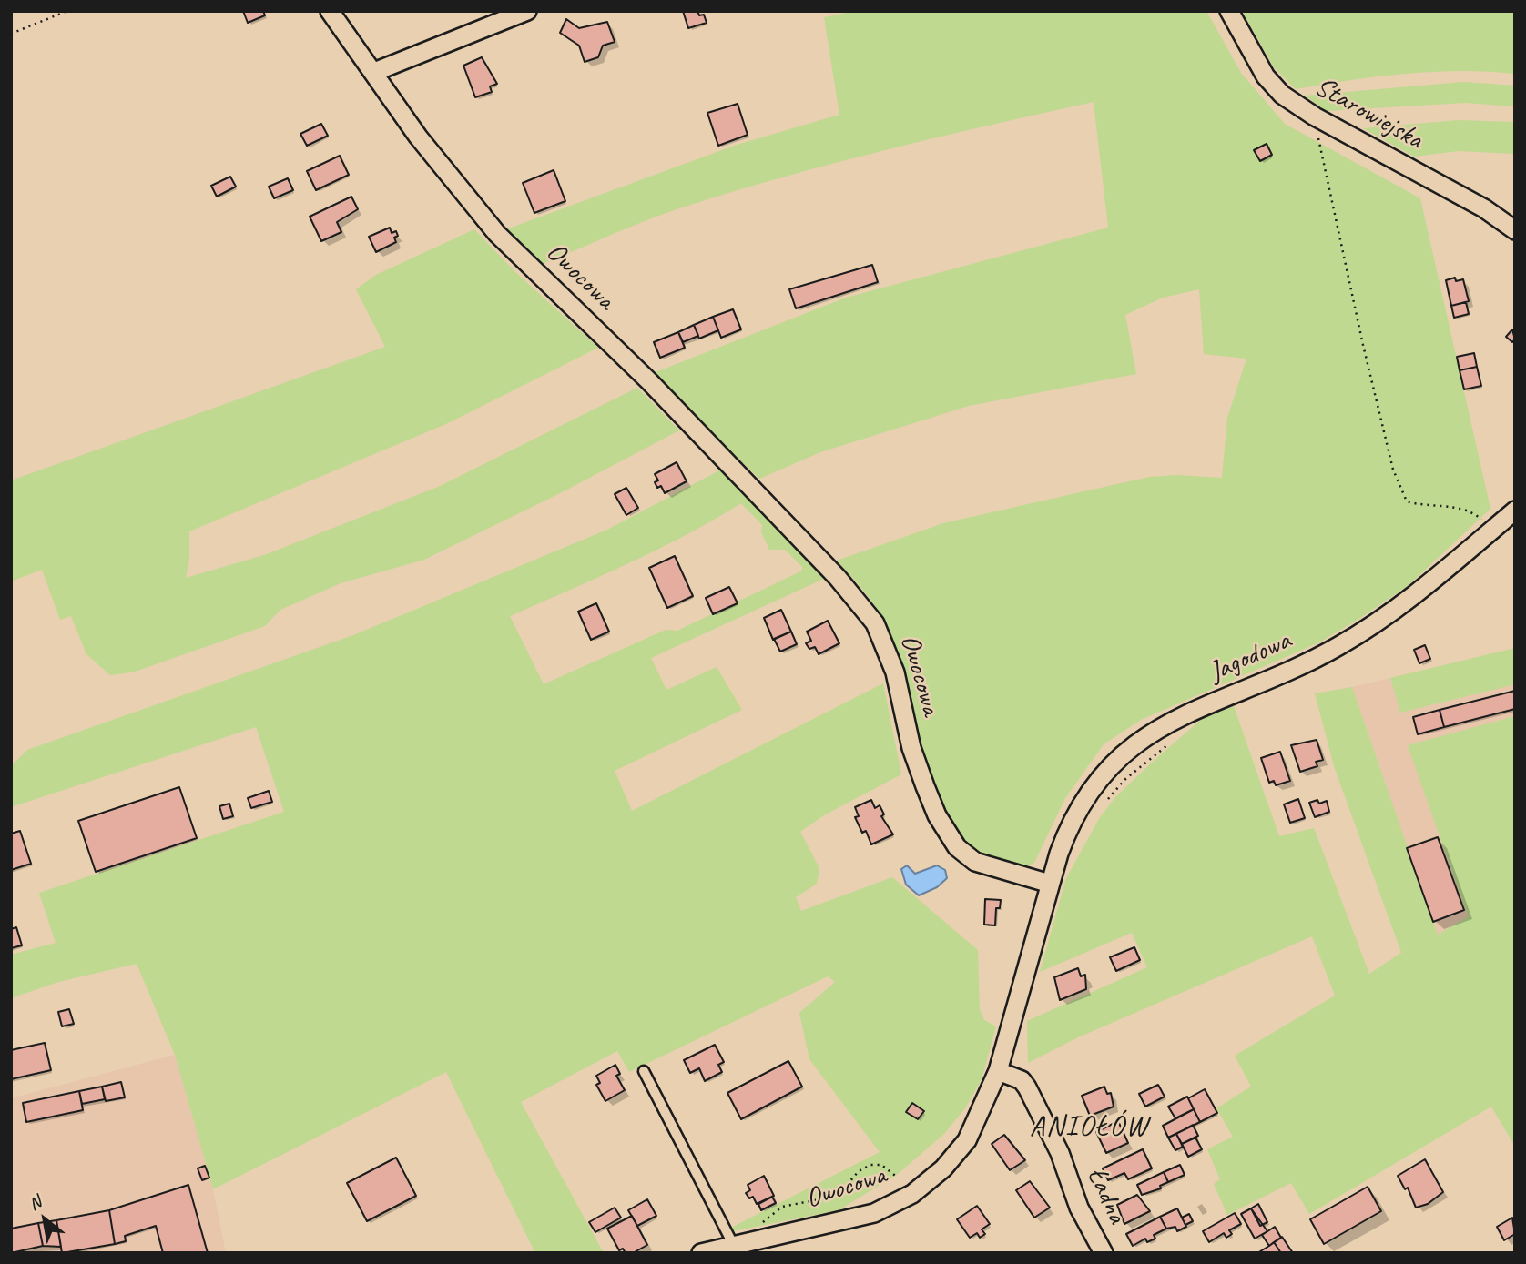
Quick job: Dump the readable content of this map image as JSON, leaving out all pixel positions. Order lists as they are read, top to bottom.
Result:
{
  "streets": {
    "street": [
      "Starowiejska",
      "Owocowa",
      "Jagodowa",
      "Ładna"
    ]
  },
  "crossings": [
    ["Owocowa", "Jagodowa"],
    ["Owocowa", "Ładna"]
  ],
  "districts": ["ANIOŁÓW"],
  "north": "top left"
}
